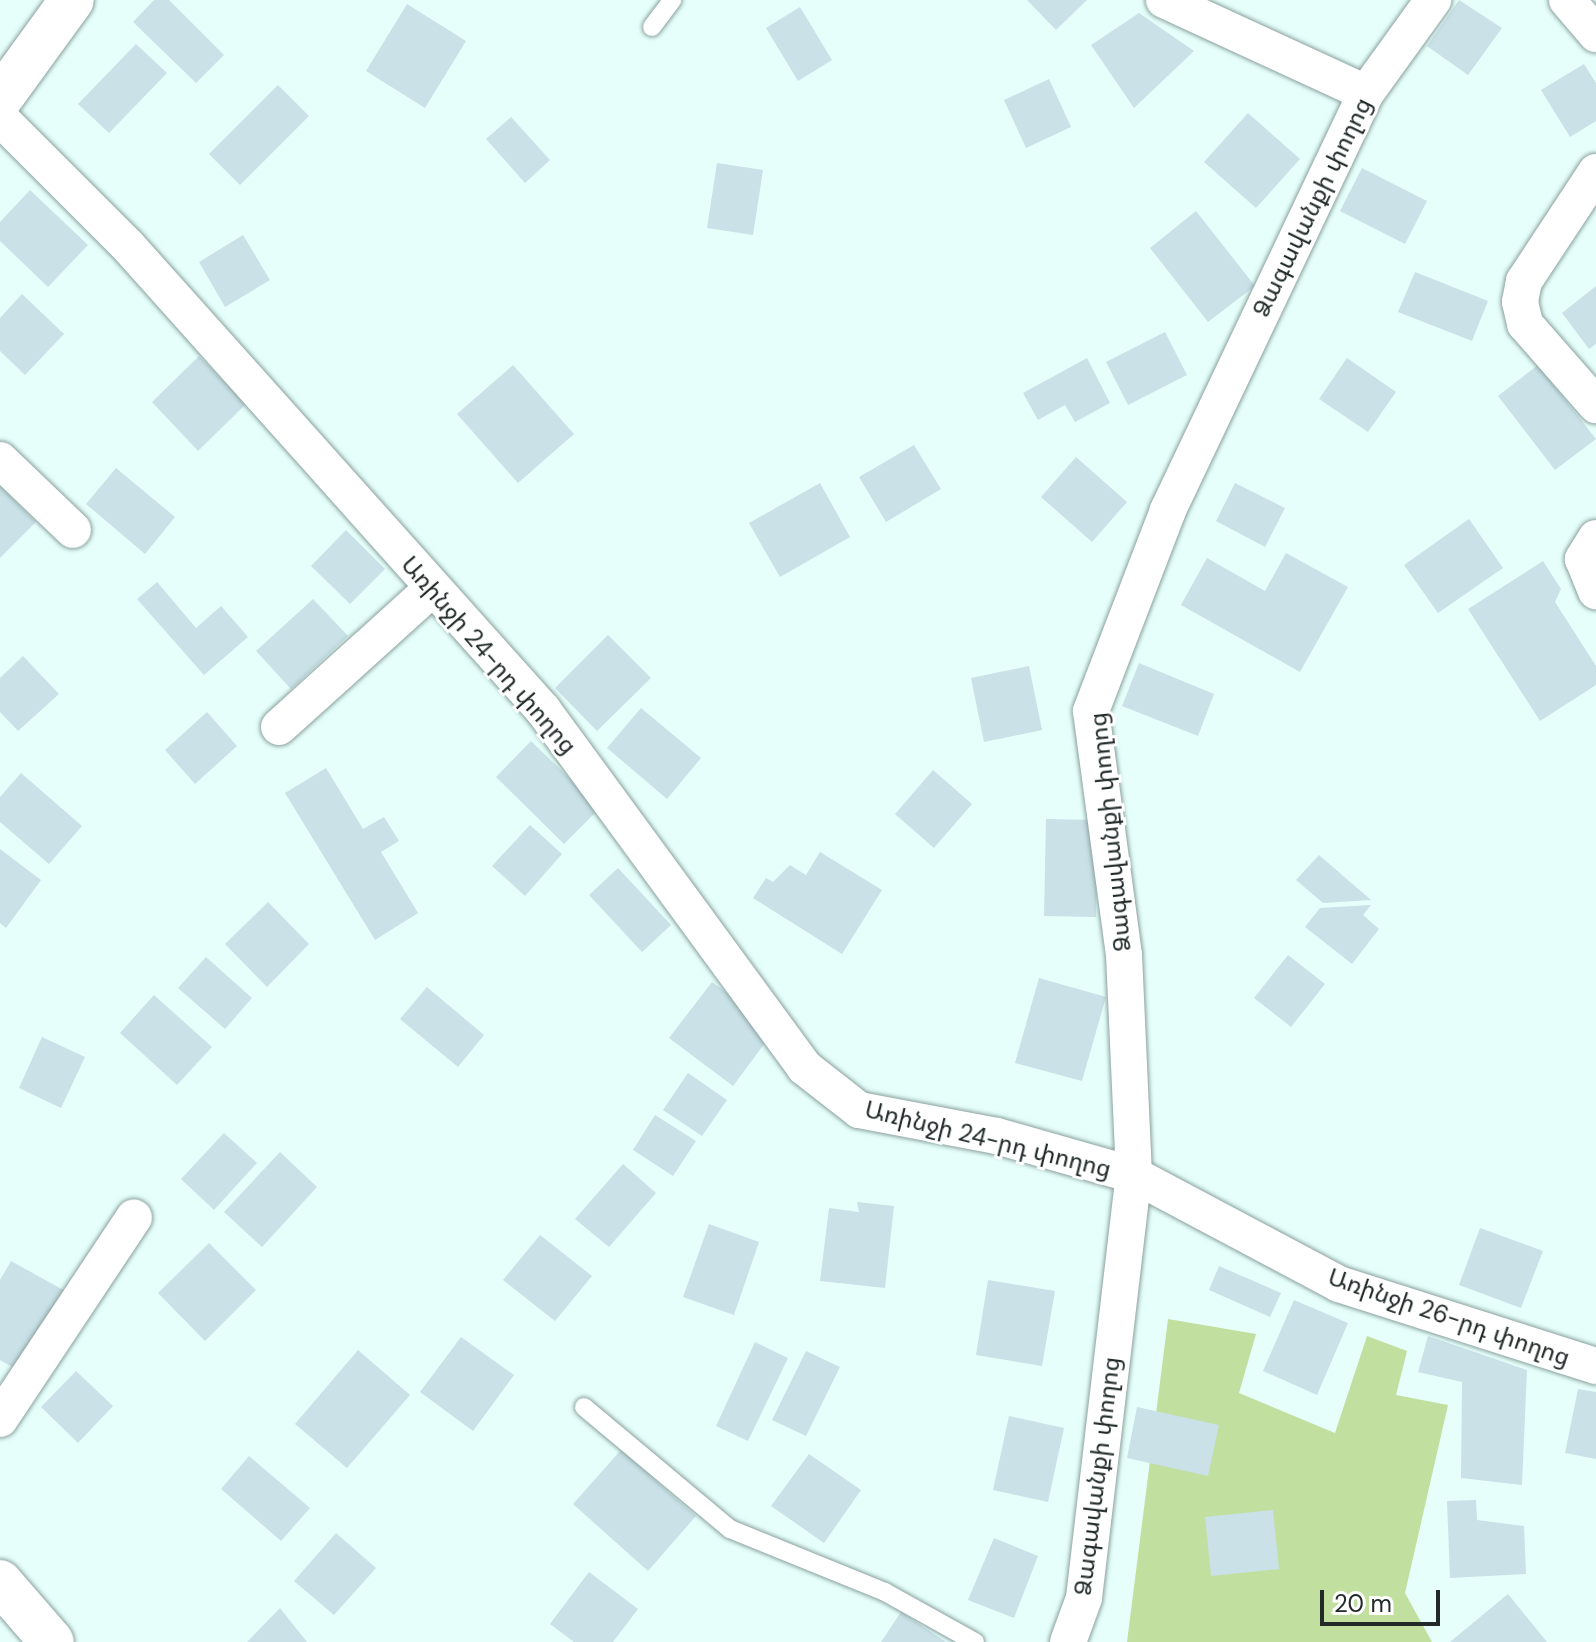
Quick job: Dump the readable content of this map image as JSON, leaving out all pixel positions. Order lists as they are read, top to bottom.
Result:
{
  "streets": {
    "street": ["Ձագավանքի փողոց", "Առինջի 24-րդ փողոց", "Առինջի 26-րդ փողոց"]
  },
  "crossings": [
    ["Ձագավանքի փողոց", "Առինջի 24-րդ փողոց"],
    ["Ձագավանքի փողոց", "Առինջի 26-րդ փողոց"],
    ["Առինջի 24-րդ փողոց", "Առինջի 26-րդ փողոց"]
  ],
  "scale_bar": "20 m"
}
